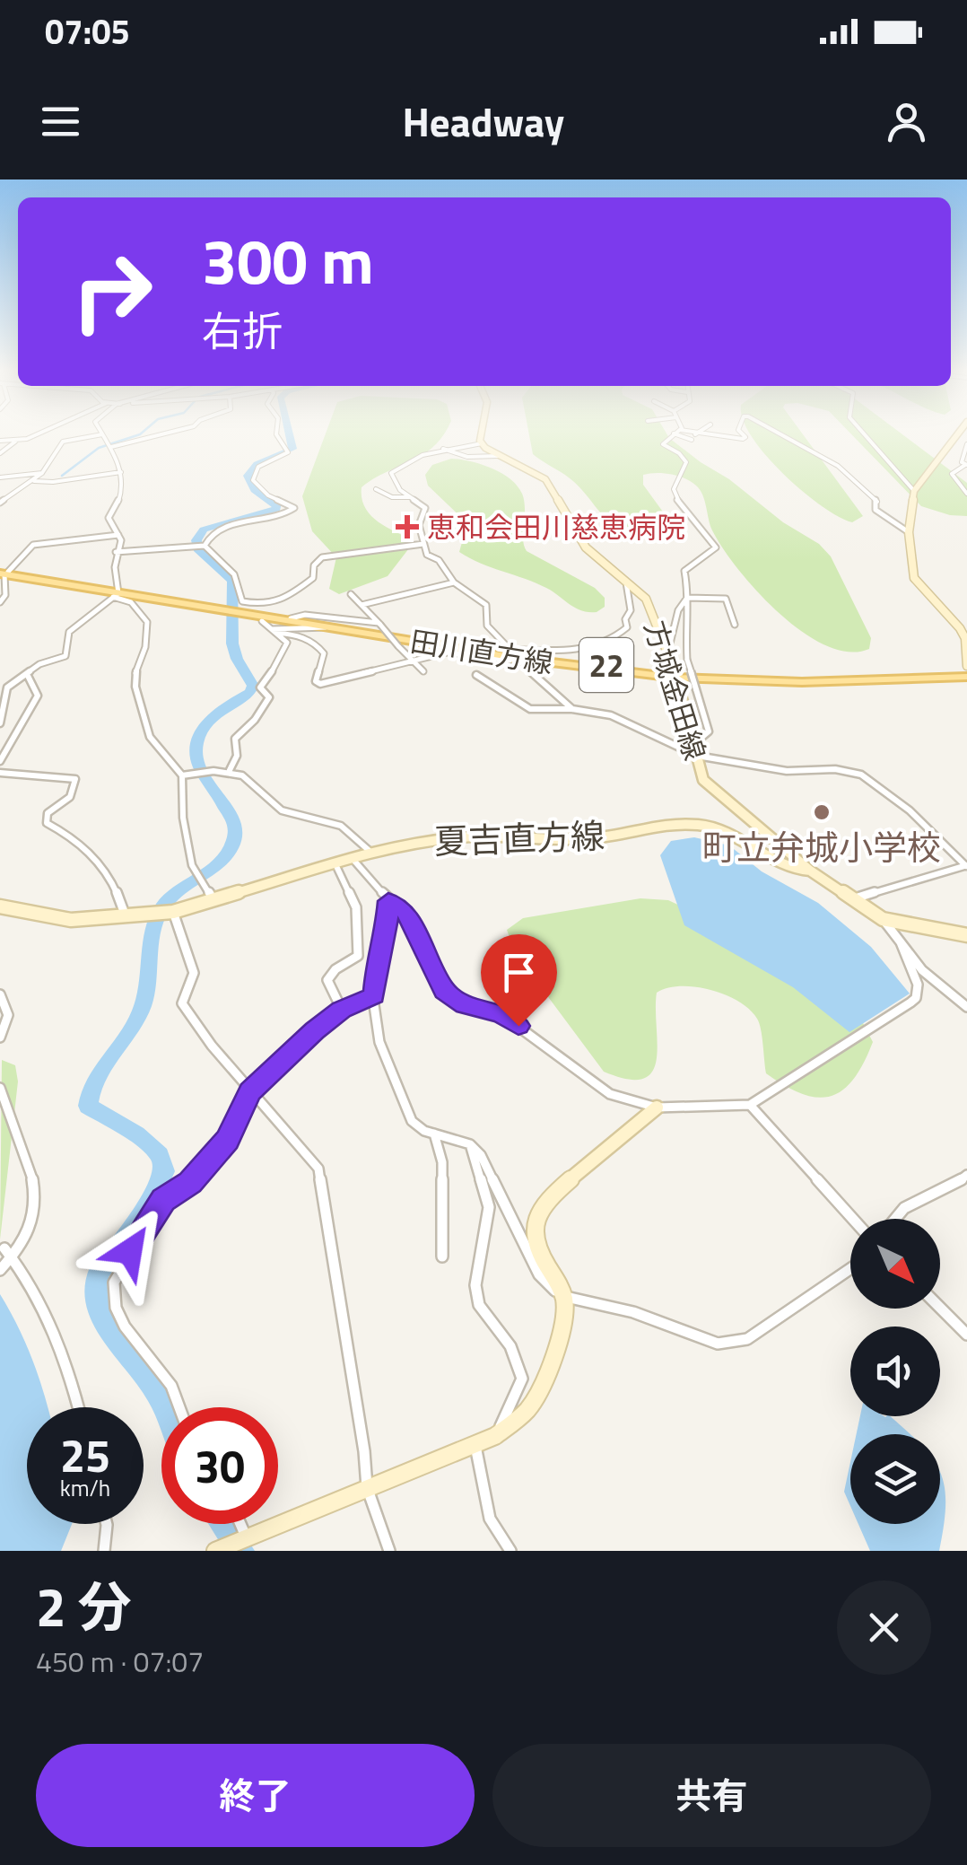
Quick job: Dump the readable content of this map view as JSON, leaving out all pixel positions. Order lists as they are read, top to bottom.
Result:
{
  "streets": {
    "main road": [
      "田川直方線",
      "22",
      "方城金田線",
      "夏吉直方線"
    ]
  },
  "crossings": [
    ["田川直方線", "方城金田線"],
    ["方城金田線", "夏吉直方線"]
  ],
  "places": {
    "health": ["恵和会田川慈恵病院"],
    "other": ["町立弁城小学校"]
  },
  "north": "bottom right",
  "page": {
    "status": "07:05",
    "header": "Headway",
    "turn": ["300 m", "右折"],
    "speed": "25 km/h",
    "limit": "30",
    "heading": ["2 分", "450 m · 07:07"],
    "buttons": ["終了", "共有"]
  }
}
